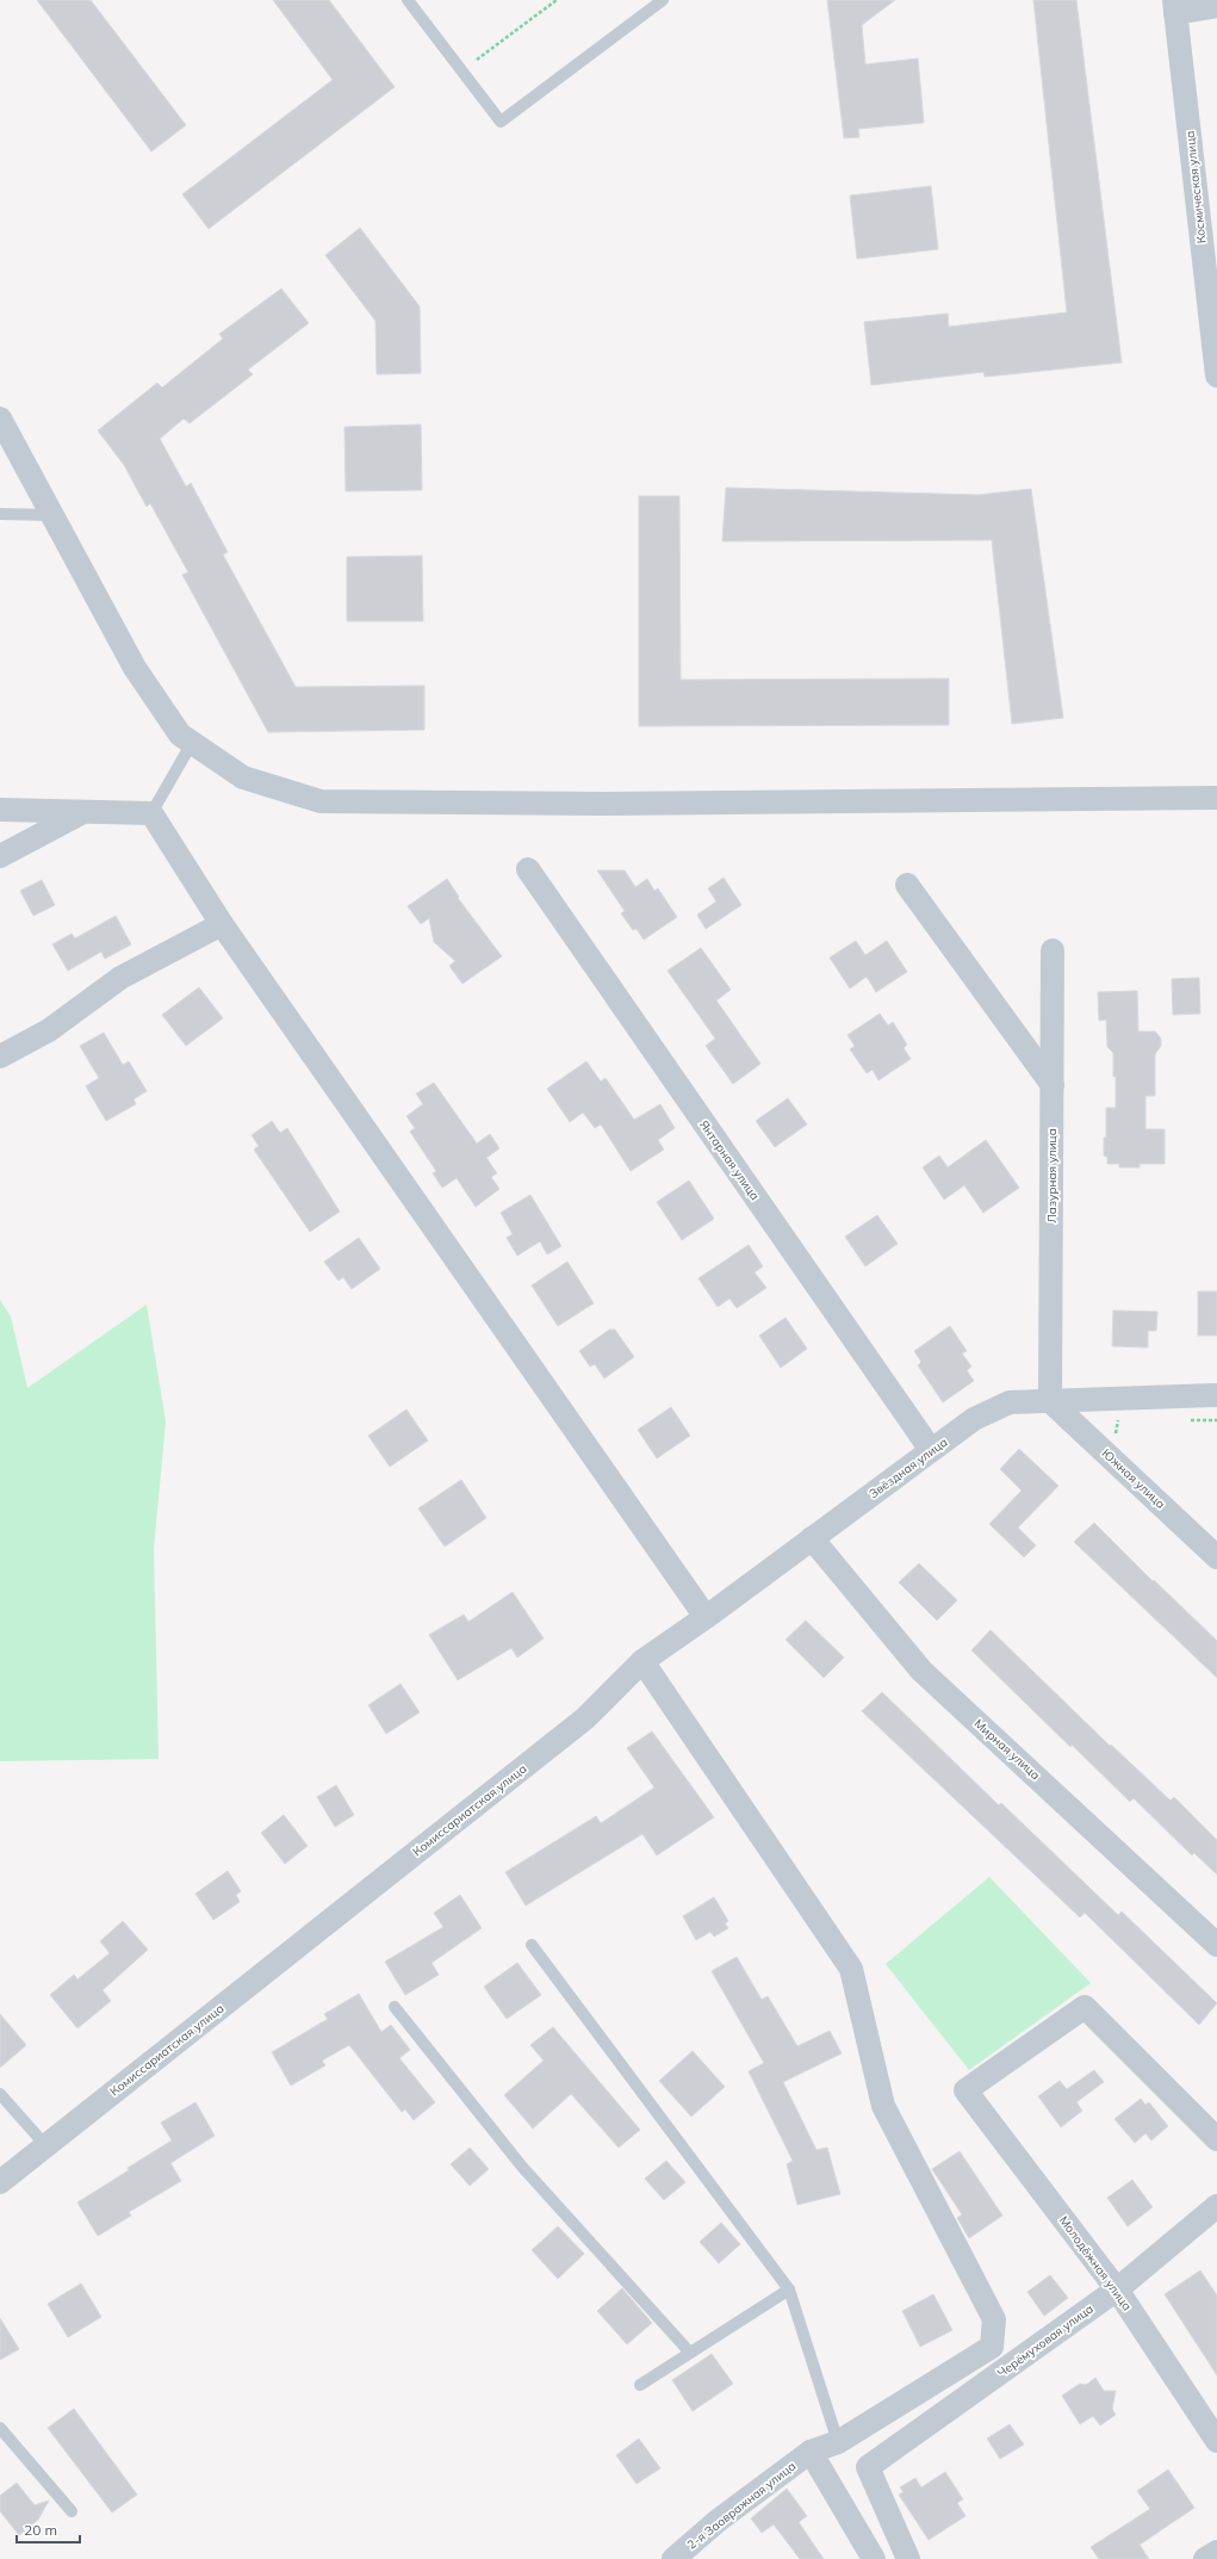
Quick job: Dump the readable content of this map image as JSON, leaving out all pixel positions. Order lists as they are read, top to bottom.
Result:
{
  "streets": {
    "street": [
      "Космическая улица",
      "Янтарная улица",
      "Лазурная улица",
      "Звёздная улица",
      "Южная улица",
      "Мирная улица",
      "Комиссариатская улица",
      "Молодёжная улица",
      "Черёмуховая улица",
      "2-я Заовражная улица"
    ]
  },
  "crossings": [
    ["Янтарная улица", "Звёздная улица"],
    ["Лазурная улица", "Звёздная улица"],
    ["Лазурная улица", "Южная улица"],
    ["Звёздная улица", "Южная улица"],
    ["Звёздная улица", "Мирная улица"],
    ["Звёздная улица", "Комиссариатская улица"],
    ["Звёздная улица", "2-я Заовражная улица"],
    ["Комиссариатская улица", "2-я Заовражная улица"],
    ["Молодёжная улица", "Черёмуховая улица"]
  ],
  "scale_bar": "20 m"
}
